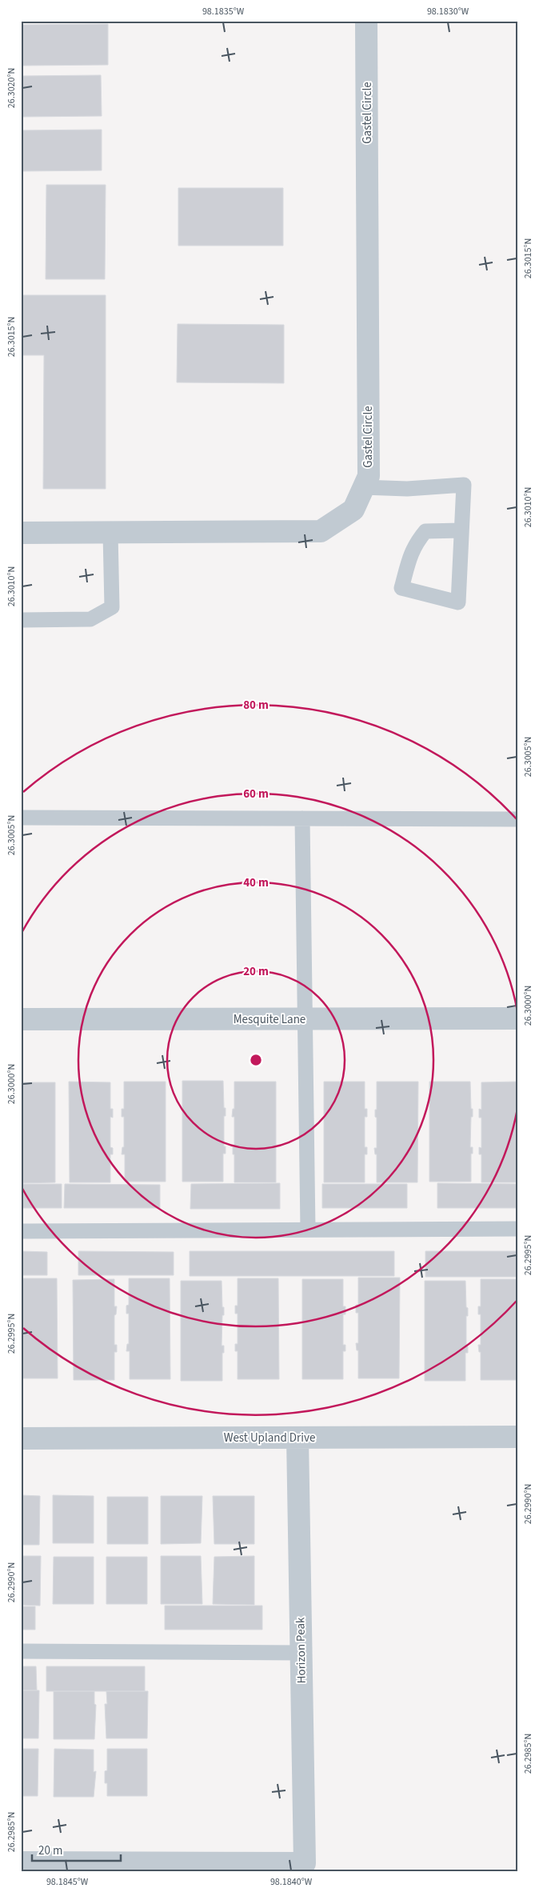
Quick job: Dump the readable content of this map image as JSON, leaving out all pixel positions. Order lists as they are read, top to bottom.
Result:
{
  "streets": {
    "street": [
      "Gastel Circle",
      "Mesquite Lane",
      "West Upland Drive",
      "Horizon Peak"
    ]
  },
  "crossings": [
    ["West Upland Drive", "Horizon Peak"]
  ],
  "scale_bar": "20 m",
  "coordinates": [
    "98.1835°W",
    "98.1830°W",
    "26.3020°N",
    "26.3015°N",
    "26.3010°N",
    "26.3005°N",
    "26.3000°N",
    "26.2995°N",
    "26.2990°N",
    "26.2985°N",
    "98.1845°W",
    "98.1840°W"
  ],
  "rings": [
    "80 m",
    "60 m",
    "40 m",
    "20 m"
  ]
}
